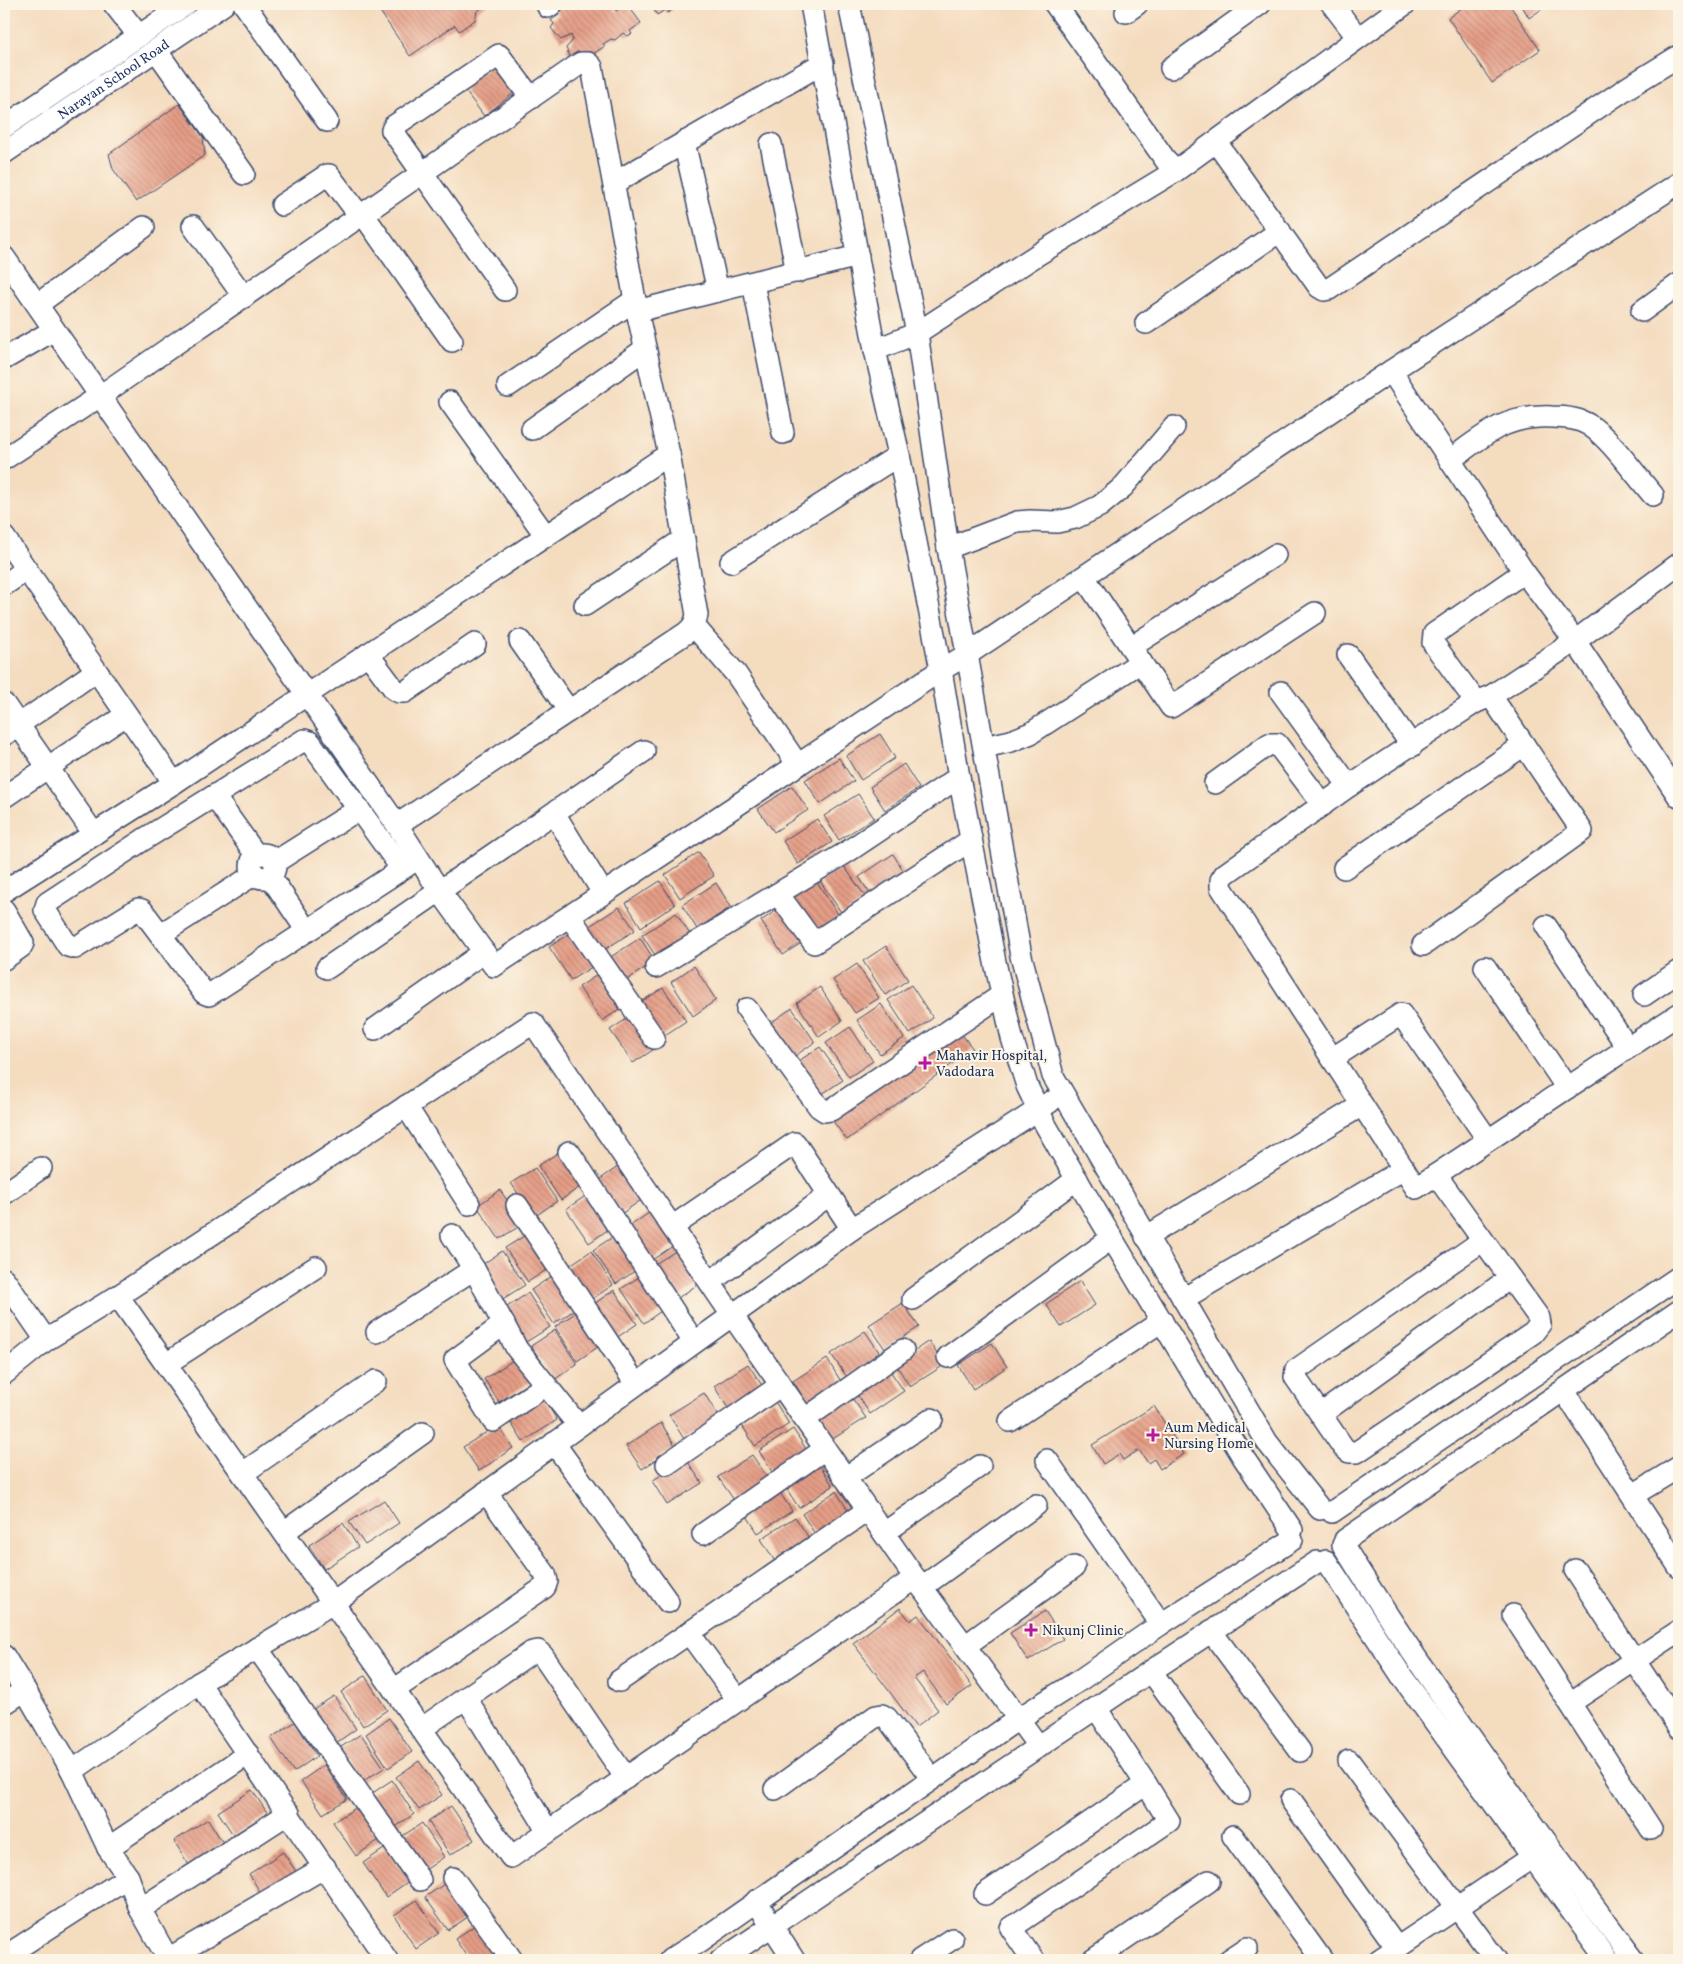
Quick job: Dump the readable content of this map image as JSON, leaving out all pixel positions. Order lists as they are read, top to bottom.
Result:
{
  "streets": {
    "street": ["Narayan School Road"]
  },
  "places": {
    "health": ["Mahavir Hospital, Vadodara", "Aum Medical Nursing Home", "Nikunj Clinic"]
  }
}
